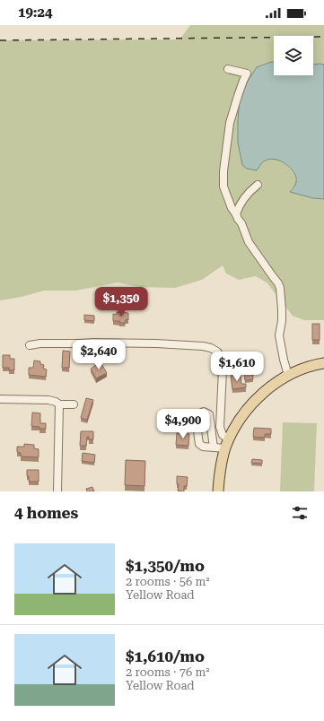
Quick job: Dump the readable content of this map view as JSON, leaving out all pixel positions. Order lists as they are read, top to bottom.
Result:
{
  "page": {
    "status": "19:24",
    "price": [
      "$1,350",
      "$2,640",
      "$1,610",
      "$4,900"
    ],
    "heading": "4 homes",
    "list": [
      {
        "name": "$1,350/mo",
        "note": "2 rooms · 56 m² · Yellow Road"
      },
      {
        "name": "$1,610/mo",
        "note": "2 rooms · 76 m² · Yellow Road"
      }
    ]
  }
}
